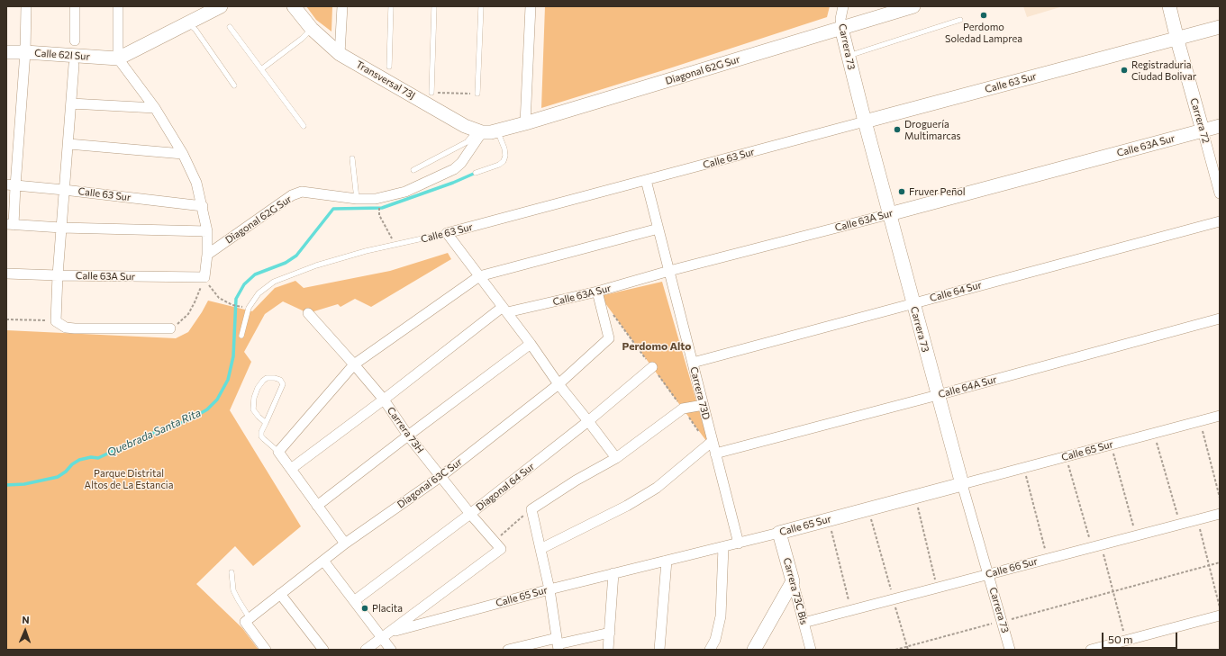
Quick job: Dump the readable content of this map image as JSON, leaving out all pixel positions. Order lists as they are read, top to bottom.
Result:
{
  "streets": {
    "street": [
      "Carrera 73",
      "Calle 62I Sur",
      "Diagonal 62G Sur",
      "Transversal 73J",
      "Calle 63 Sur",
      "Carrera 72",
      "Calle 63A Sur",
      "Calle 64 Sur",
      "Calle 64A Sur",
      "Carrera 73D",
      "Carrera 73H",
      "Calle 65 Sur",
      "Diagonal 63C Sur",
      "Diagonal 64 Sur",
      "Calle 66 Sur",
      "Carrera 73C Bis"
    ]
  },
  "crossings": [
    ["Carrera 73", "Diagonal 62G Sur"],
    ["Carrera 73", "Calle 63 Sur"],
    ["Carrera 73", "Calle 63A Sur"],
    ["Carrera 73", "Calle 64 Sur"],
    ["Carrera 73", "Calle 64A Sur"],
    ["Carrera 73", "Calle 65 Sur"],
    ["Carrera 73", "Calle 66 Sur"],
    ["Diagonal 62G Sur", "Transversal 73J"],
    ["Calle 63 Sur", "Carrera 72"],
    ["Calle 63 Sur", "Carrera 73D"],
    ["Carrera 72", "Calle 63A Sur"],
    ["Calle 63A Sur", "Carrera 73D"],
    ["Calle 63A Sur", "Diagonal 63C Sur"],
    ["Calle 64 Sur", "Carrera 73D"],
    ["Calle 64A Sur", "Carrera 73D"],
    ["Carrera 73D", "Calle 65 Sur"],
    ["Carrera 73H", "Calle 65 Sur"],
    ["Carrera 73H", "Diagonal 63C Sur"],
    ["Carrera 73H", "Diagonal 64 Sur"],
    ["Calle 65 Sur", "Carrera 73C Bis"],
    ["Calle 66 Sur", "Carrera 73C Bis"]
  ],
  "districts": ["Perdomo Alto"],
  "water": ["Quebrada Santa Rita"],
  "parks": ["Parque Distrital Altos de La Estancia"],
  "places": [
    "Perdomo Soledad Lamprea",
    "Registraduria Ciudad Bolivar",
    "Droguería Multimarcas",
    "Fruver Peñol",
    "Placita"
  ],
  "scale_bar": "50 m",
  "north": "top"
}
